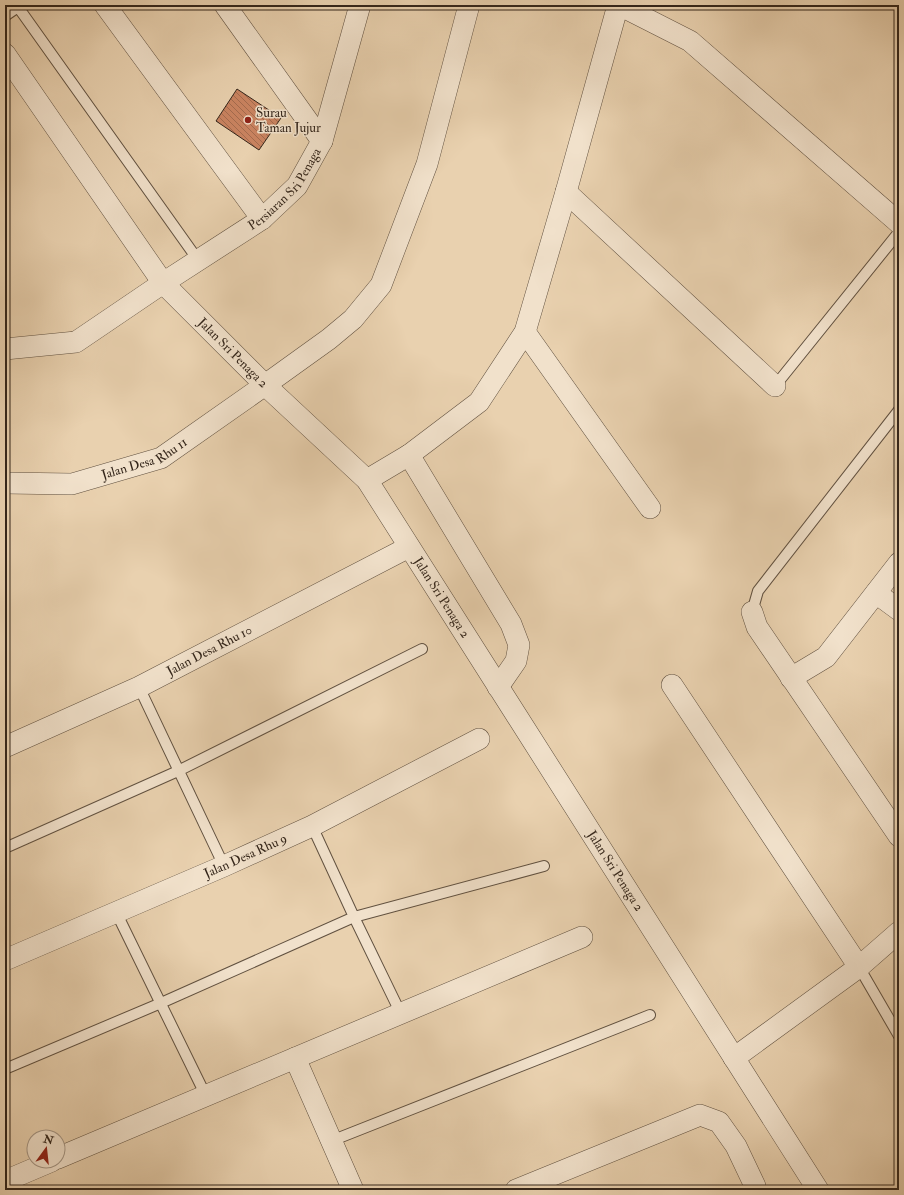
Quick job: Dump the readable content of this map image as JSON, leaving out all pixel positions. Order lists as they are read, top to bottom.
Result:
{
  "streets": {
    "street": [
      "Persiaran Sri Penaga",
      "Jalan Sri Penaga 2",
      "Jalan Desa Rhu 11",
      "Jalan Desa Rhu 10",
      "Jalan Desa Rhu 9"
    ]
  },
  "crossings": [
    ["Persiaran Sri Penaga", "Jalan Sri Penaga 2"],
    ["Jalan Sri Penaga 2", "Jalan Desa Rhu 11"],
    ["Jalan Sri Penaga 2", "Jalan Desa Rhu 10"]
  ],
  "places": ["Surau Taman Jujur"],
  "north": "top"
}
